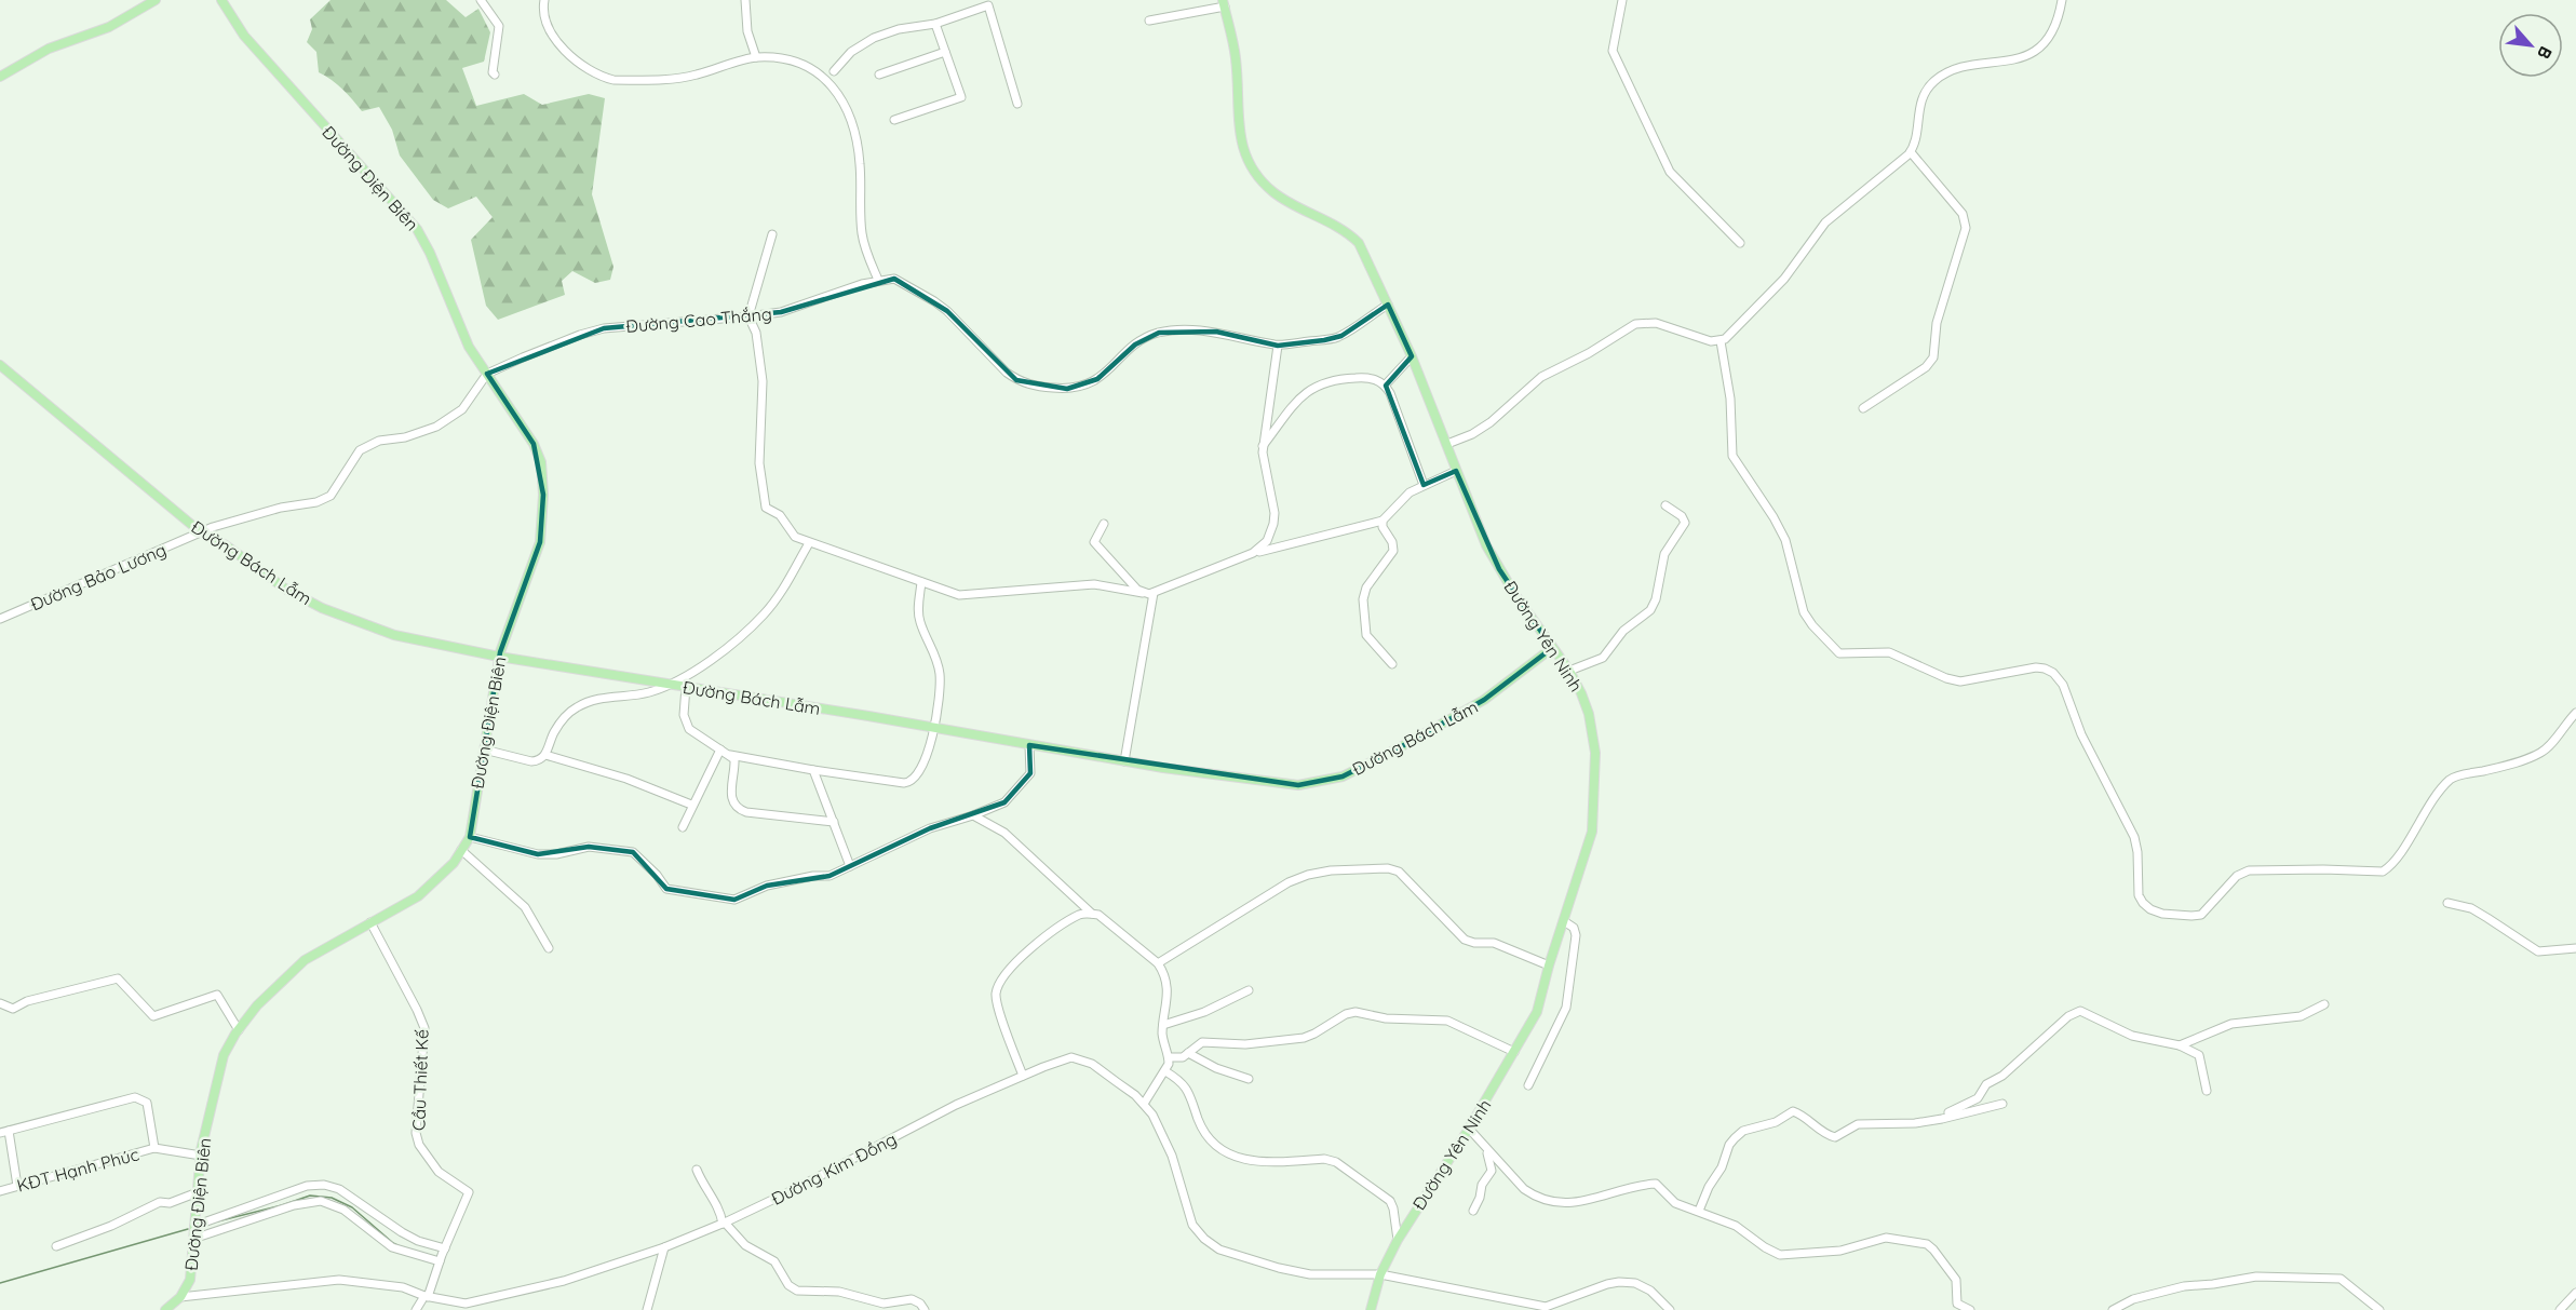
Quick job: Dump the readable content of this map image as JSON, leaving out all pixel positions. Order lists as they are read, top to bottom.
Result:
{
  "streets": {
    "main road": ["Đường Điện Biên", "Đường Bách Lẫm", "Đường Yên Ninh"],
    "street": [
      "Đường Cao Thắng",
      "Đường Bảo Lương",
      "Cầu Thiết Kế",
      "Đường Kim Đồng",
      "KĐT Hạnh Phúc"
    ]
  },
  "crossings": [
    ["Đường Điện Biên", "Đường Cao Thắng"],
    ["Đường Điện Biên", "Đường Bách Lẫm"],
    ["Đường Điện Biên", "Đường Bảo Lương"],
    ["Đường Điện Biên", "Cầu Thiết Kế"],
    ["Đường Điện Biên", "Đường Kim Đồng"],
    ["Đường Điện Biên", "KĐT Hạnh Phúc"],
    ["Đường Cao Thắng", "Đường Bảo Lương"],
    ["Đường Bách Lẫm", "Đường Bảo Lương"],
    ["Đường Bách Lẫm", "Đường Yên Ninh"],
    ["Đường Yên Ninh", "Đường Kim Đồng"],
    ["Cầu Thiết Kế", "Đường Kim Đồng"]
  ],
  "north": "bottom right"
}
